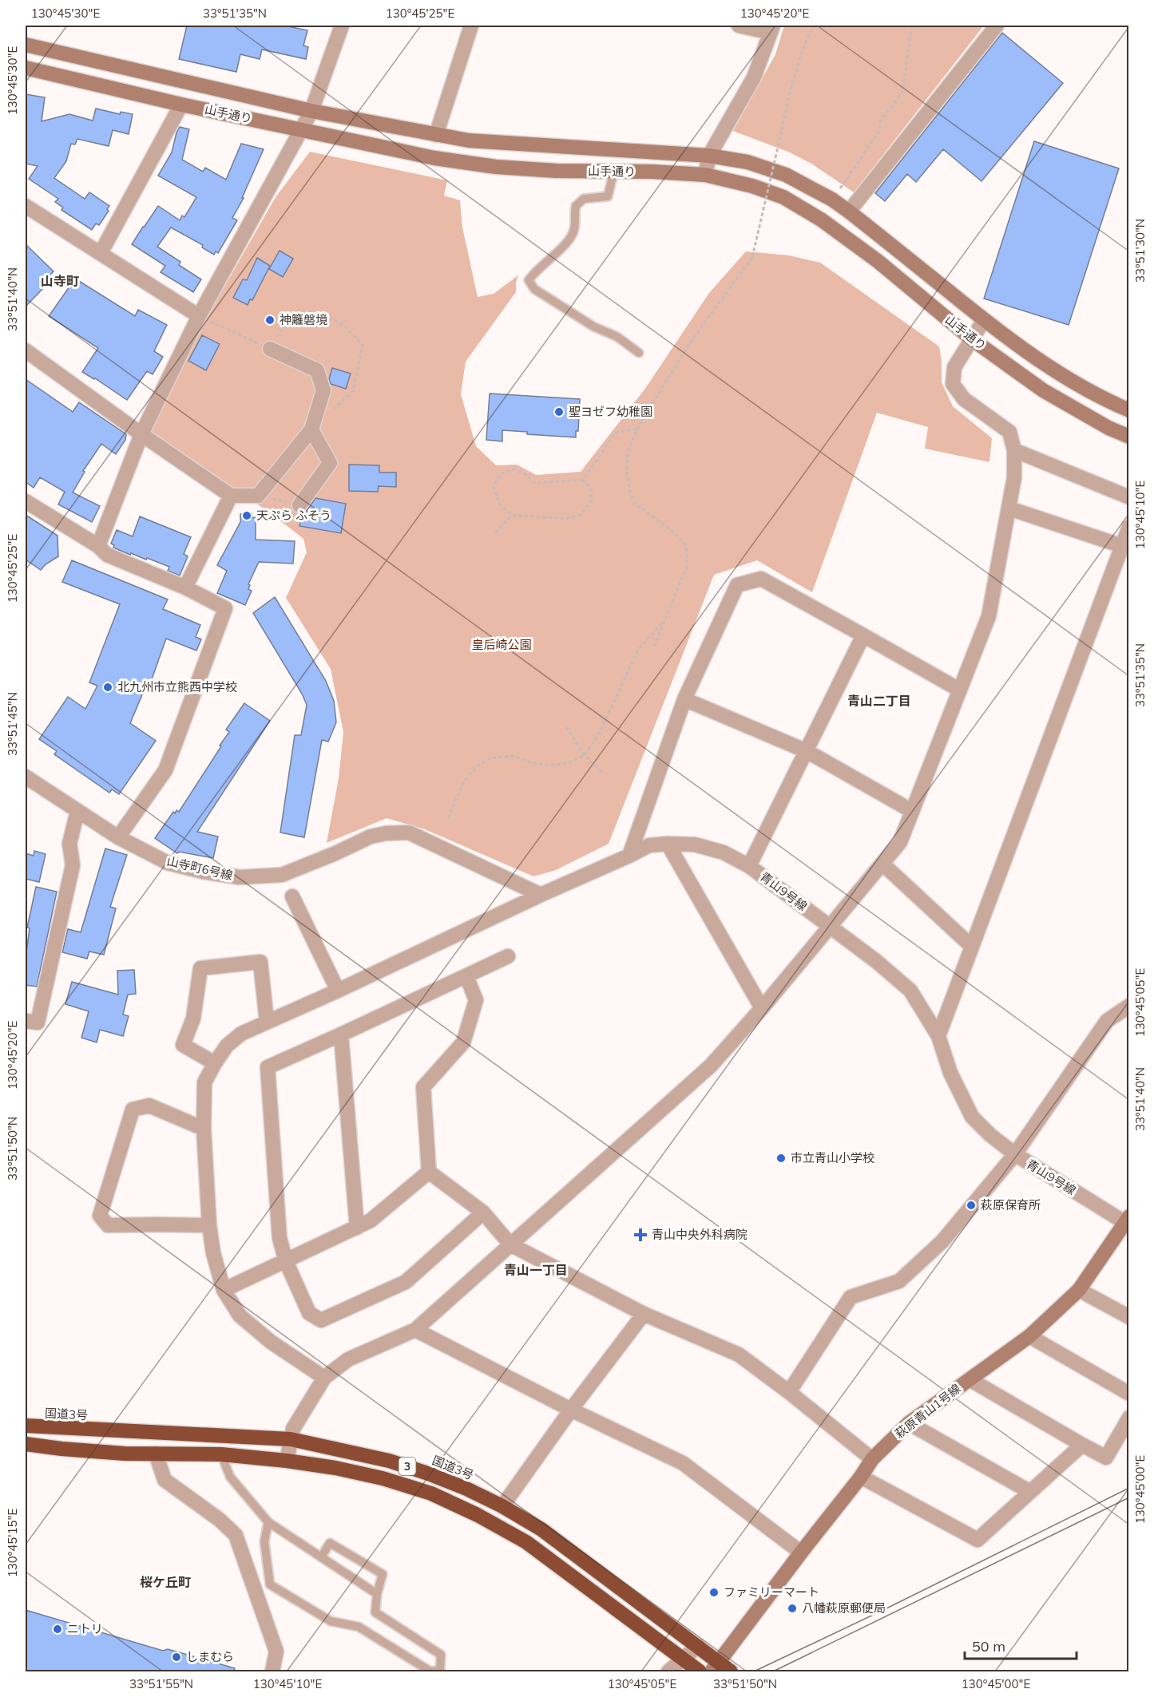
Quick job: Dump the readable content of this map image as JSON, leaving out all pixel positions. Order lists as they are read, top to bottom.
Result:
{
  "streets": {
    "highway": ["国道3号", "3"],
    "street": [
      "山手通り",
      "山寺町6号線",
      "青山9号線",
      "萩原青山1号線"
    ]
  },
  "crossings": [
    ["山寺町6号線", "青山9号線"],
    ["青山9号線", "萩原青山1号線"],
    ["萩原青山1号線", "国道3号"]
  ],
  "districts": [
    "山寺町",
    "青山二丁目",
    "青山一丁目",
    "桜ケ丘町"
  ],
  "parks": ["皇后崎公園"],
  "places": {
    "other": [
      "神籬磐境",
      "聖ヨゼフ幼稚園",
      "天ぷら ふそう",
      "北九州市立熊西中学校",
      "市立青山小学校",
      "萩原保育所",
      "ファミリーマート",
      "八幡萩原郵便局",
      "ニトリ",
      "しまむら"
    ],
    "health": ["青山中央外科病院"]
  },
  "scale_bar": "50 m",
  "coordinates": [
    "130°45'30\"E",
    "33°51'35\"N",
    "130°45'25\"E",
    "130°45'20\"E",
    "33°51'30\"N",
    "33°51'40\"N",
    "130°45'10\"E",
    "33°51'45\"N",
    "130°45'05\"E",
    "33°51'50\"N",
    "130°45'00\"E",
    "130°45'15\"E",
    "33°51'55\"N"
  ]
}
